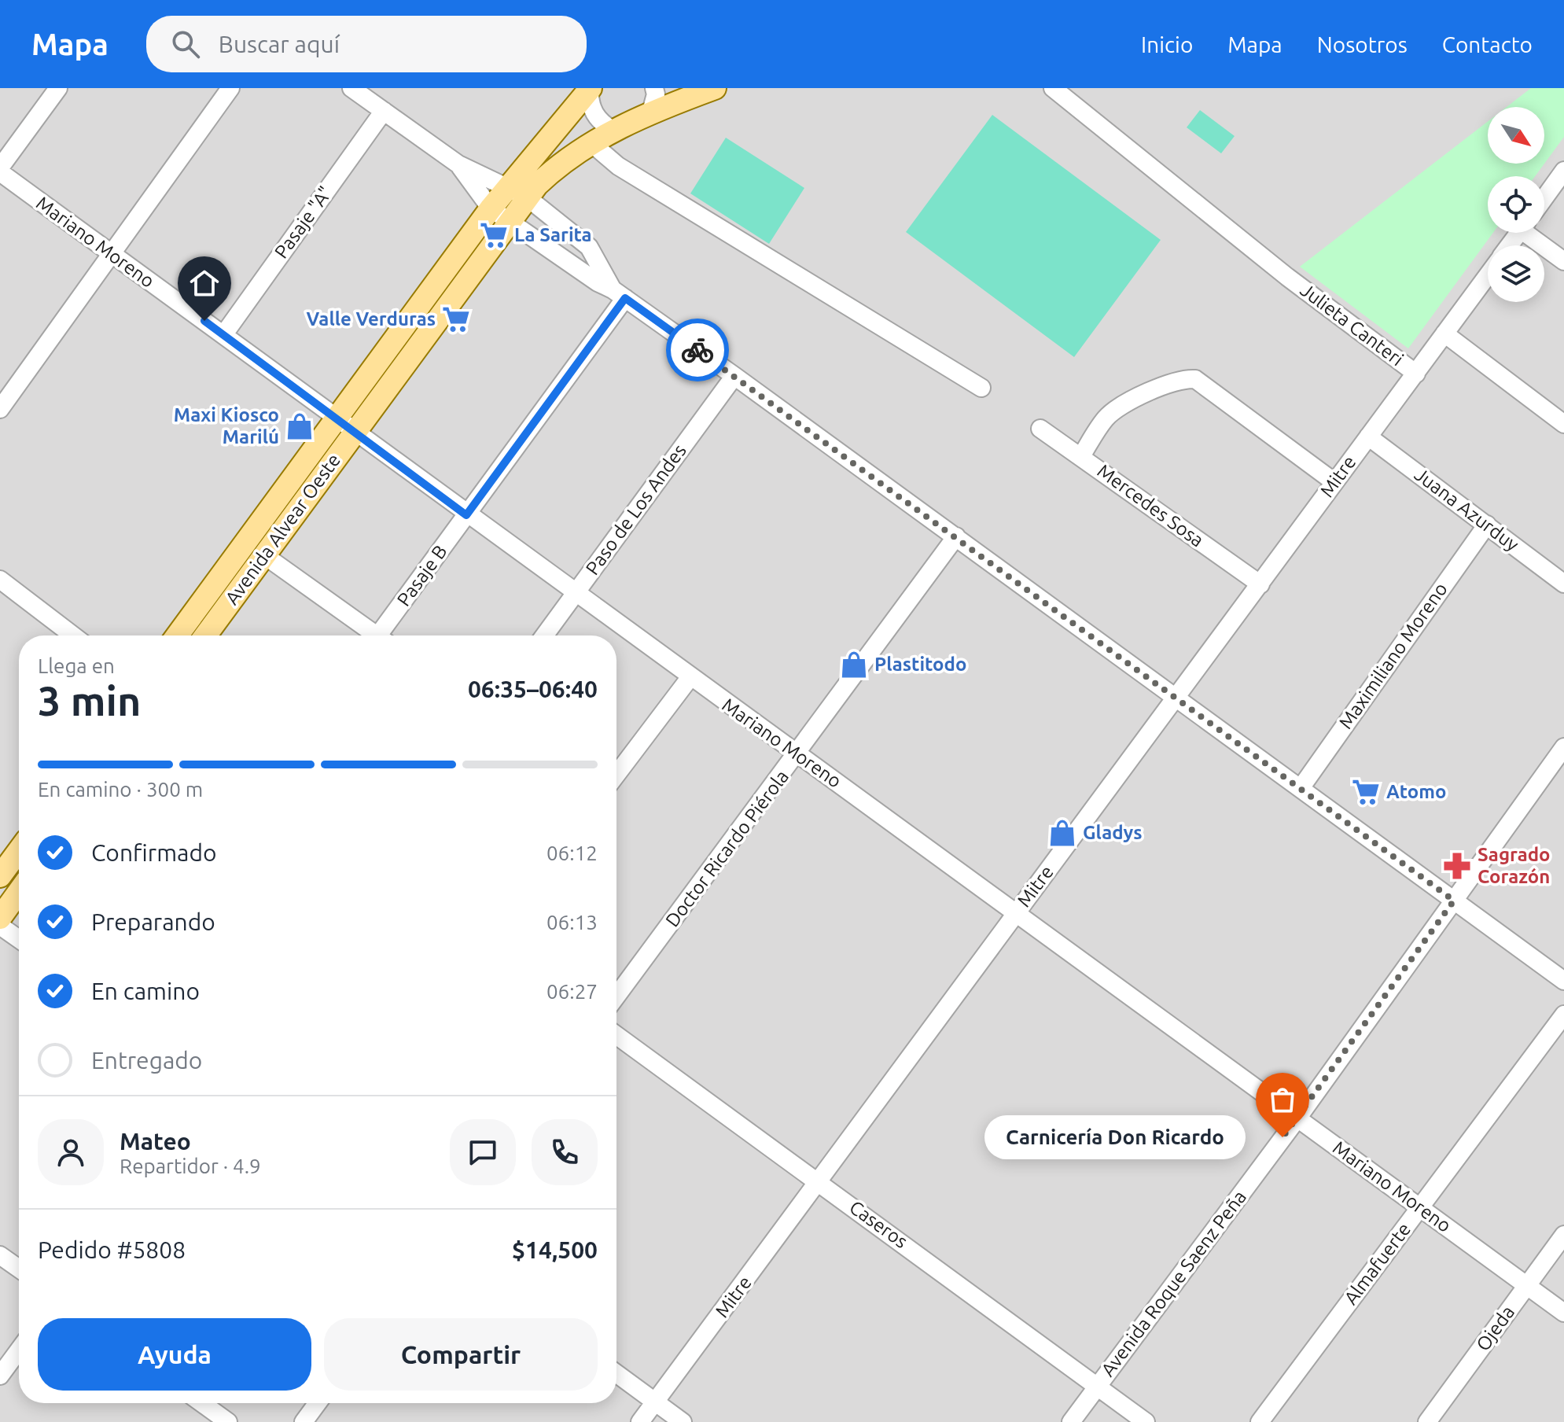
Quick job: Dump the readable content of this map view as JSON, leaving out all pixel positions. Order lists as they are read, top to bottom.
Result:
{
  "streets": {
    "main road": ["Avenida Alvear Oeste"],
    "street": [
      "Pasaje \"A\"",
      "Mariano Moreno",
      "Julieta Canteri",
      "Mitre",
      "Mercedes Sosa",
      "Paso de Los Andes",
      "Juana Azurduy",
      "Pasaje B",
      "Maximiliano Moreno",
      "Doctor Ricardo Piérola",
      "Caseros",
      "Almafuerte",
      "Avenida Roque Saenz Peña",
      "Ojeda"
    ]
  },
  "crossings": [
    ["Pasaje \"A\"", "Mariano Moreno"],
    ["Mariano Moreno", "Mitre"],
    ["Mariano Moreno", "Paso de Los Andes"],
    ["Mariano Moreno", "Avenida Alvear Oeste"],
    ["Mariano Moreno", "Pasaje B"],
    ["Mariano Moreno", "Doctor Ricardo Piérola"],
    ["Mariano Moreno", "Almafuerte"],
    ["Mariano Moreno", "Avenida Roque Saenz Peña"],
    ["Mariano Moreno", "Ojeda"],
    ["Julieta Canteri", "Mitre"],
    ["Mitre", "Mercedes Sosa"],
    ["Mitre", "Juana Azurduy"],
    ["Mitre", "Caseros"],
    ["Juana Azurduy", "Maximiliano Moreno"],
    ["Caseros", "Avenida Roque Saenz Peña"]
  ],
  "places": {
    "supermarket": ["La Sarita", "Valle Verduras", "Atomo"],
    "shop": ["Maxi Kiosco Marilú", "Plastitodo", "Gladys"],
    "pharmacy": ["Sagrado Corazón"],
    "other": ["Carnicería Don Ricardo"]
  },
  "north": "bottom right",
  "page": {
    "header": "Mapa",
    "search": "Buscar aquí",
    "nav": [
      "Inicio",
      "Mapa",
      "Nosotros",
      "Contacto"
    ],
    "heading": ["3 min", "Llega en", "06:35–06:40"],
    "panel": [
      "Mateo",
      "Repartidor · 4.9",
      "Pedido #5808",
      "$14,500"
    ],
    "bar": "En camino · 300 m",
    "list": [
      ["Confirmado", "06:12"],
      ["Preparando", "06:13"],
      ["En camino", "06:27"],
      "Entregado"
    ],
    "bubble": "Carnicería Don Ricardo",
    "buttons": ["Ayuda", "Compartir"]
  }
}
